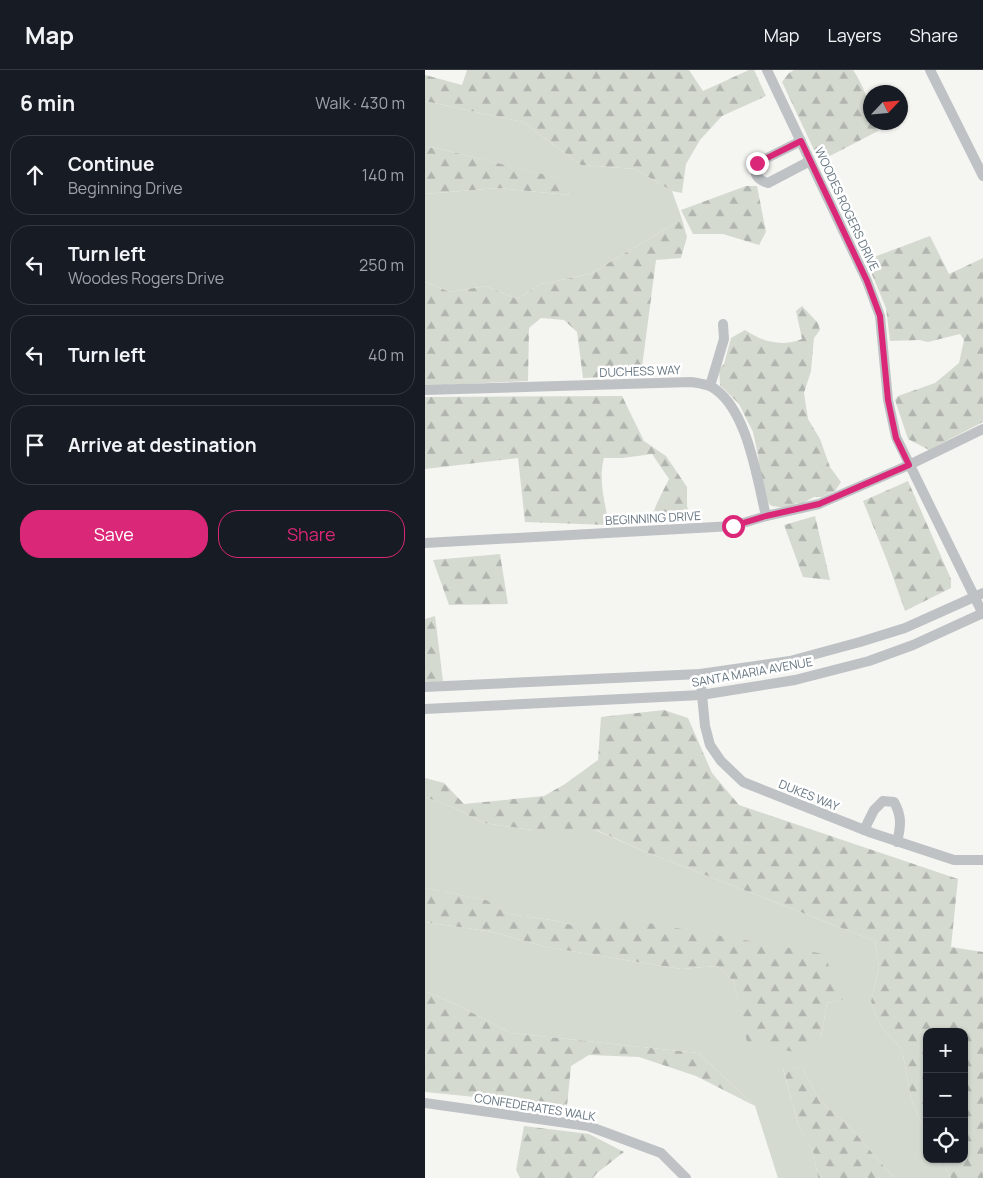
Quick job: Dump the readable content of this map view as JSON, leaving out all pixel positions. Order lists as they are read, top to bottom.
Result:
{
  "streets": {
    "street": [
      "WOODES ROGERS DRIVE",
      "DUCHESS WAY",
      "BEGINNING DRIVE",
      "SANTA MARIA AVENUE",
      "DUKES WAY",
      "CONFEDERATES WALK"
    ]
  },
  "crossings": [
    ["WOODES ROGERS DRIVE", "BEGINNING DRIVE"],
    ["WOODES ROGERS DRIVE", "SANTA MARIA AVENUE"],
    ["SANTA MARIA AVENUE", "DUKES WAY"]
  ],
  "north": "top right",
  "page": {
    "header": "Map",
    "nav": ["Map", "Layers", "Share"],
    "heading": ["6 min", "Walk · 430 m"],
    "list": [
      ["Continue", "Beginning Drive", "140 m"],
      ["Turn left", "Woodes Rogers Drive", "250 m"],
      ["Turn left", "40 m"],
      "Arrive at destination"
    ],
    "buttons": ["Save", "Share"],
    "map_buttons": ["+", "−"]
  }
}
